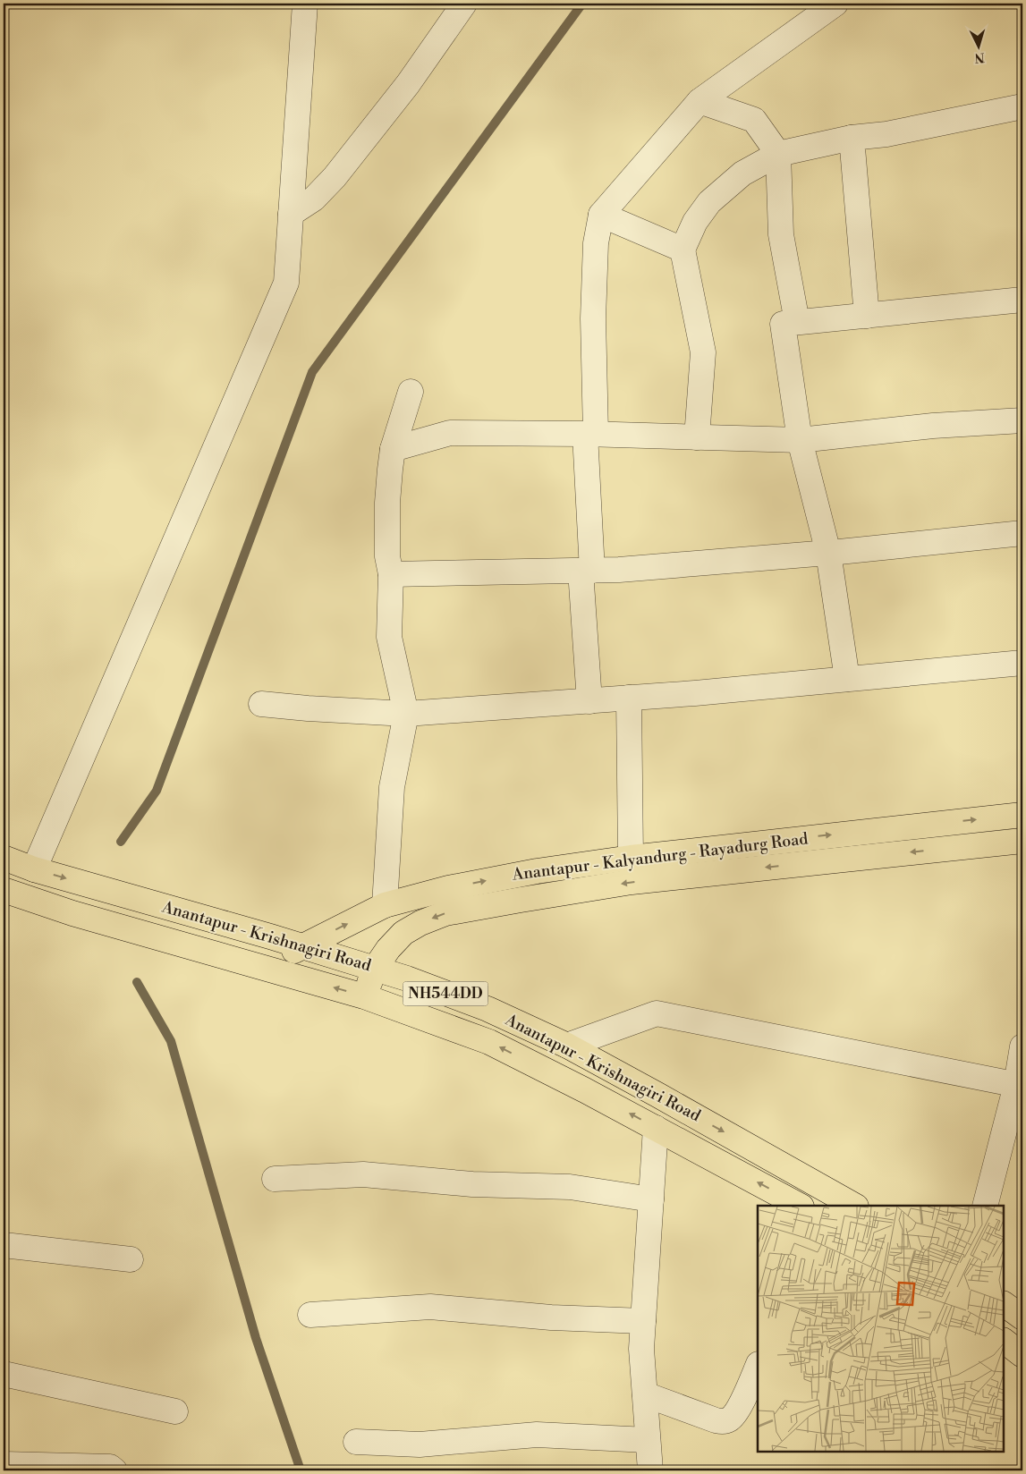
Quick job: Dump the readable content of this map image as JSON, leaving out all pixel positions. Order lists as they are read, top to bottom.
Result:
{
  "streets": {
    "highway": ["Anantapur - Kalyandurg - Rayadurg Road", "Anantapur - Krishnagiri Road", "NH544DD"]
  },
  "crossings": [
    ["Anantapur - Kalyandurg - Rayadurg Road", "Anantapur - Krishnagiri Road"]
  ],
  "north": "bottom"
}
